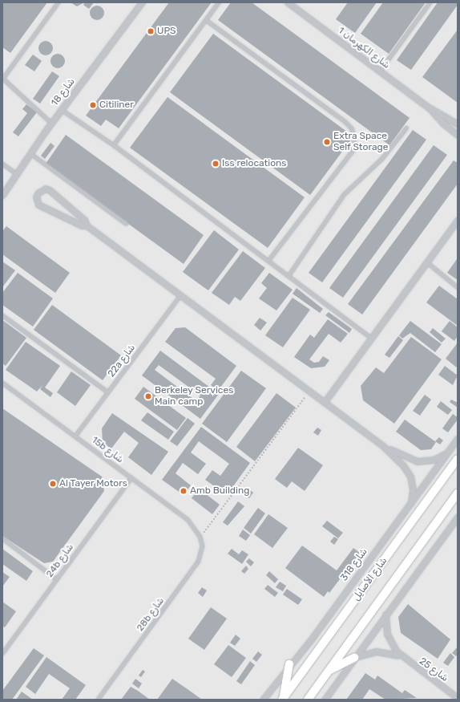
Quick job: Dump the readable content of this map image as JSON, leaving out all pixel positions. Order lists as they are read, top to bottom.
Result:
{
  "streets": {
    "main road": ["شارع الأصايل"],
    "street": [
      "شارع الكهرمان 1",
      "شارع 18",
      "شارع 318",
      "شارع 25"
    ],
    "lane": [
      "22a شارع",
      "15b شارع",
      "24b شارع",
      "28b شارع"
    ]
  },
  "crossings": [
    ["22a شارع", "15b شارع"],
    ["15b شارع", "24b شارع"],
    ["15b شارع", "28b شارع"]
  ],
  "places": [
    "UPS",
    "Citiliner",
    "Extra Space Self Storage",
    "Iss relocations",
    "Berkeley Services Main camp",
    "Al Tayer Motors",
    "Amb Building"
  ]
}
